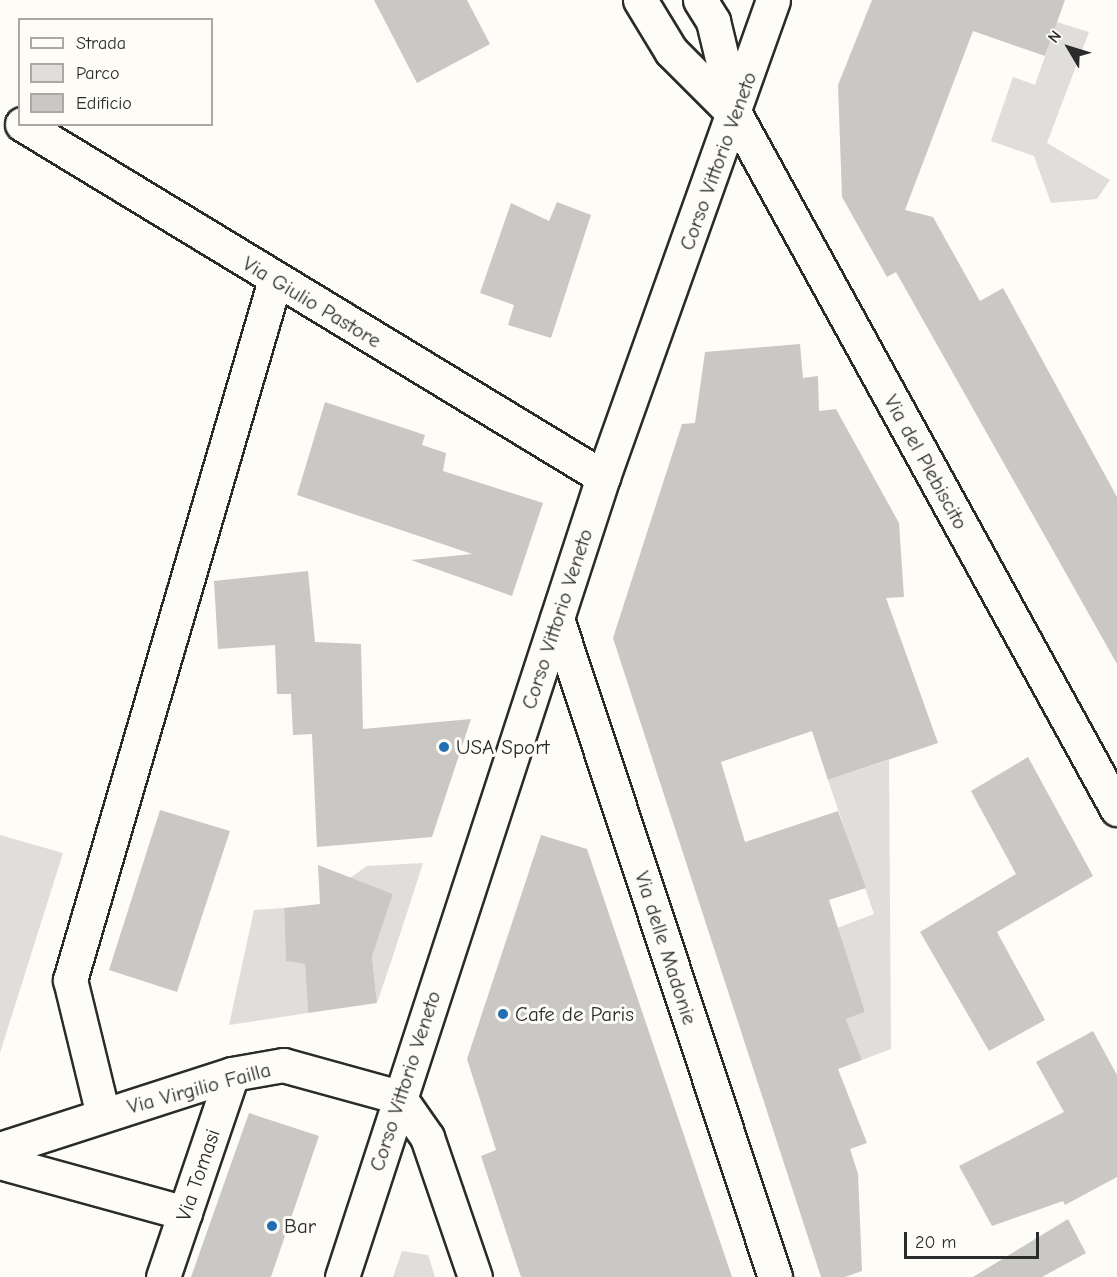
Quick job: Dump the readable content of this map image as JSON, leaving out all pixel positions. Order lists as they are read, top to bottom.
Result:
{
  "streets": {
    "street": [
      "Corso Vittorio Veneto",
      "Via Giulio Pastore",
      "Via del Plebiscito",
      "Via delle Madonie",
      "Via Virgilio Failla",
      "Via Tomasi"
    ]
  },
  "crossings": [
    ["Corso Vittorio Veneto", "Via Giulio Pastore"],
    ["Corso Vittorio Veneto", "Via del Plebiscito"],
    ["Corso Vittorio Veneto", "Via delle Madonie"],
    ["Corso Vittorio Veneto", "Via Virgilio Failla"],
    ["Via Virgilio Failla", "Via Tomasi"]
  ],
  "places": ["USA Sport", "Cafe de Paris", "Bar"],
  "legend": ["Strada", "Parco", "Edificio"],
  "scale_bar": "20 m",
  "north": "top left"
}
